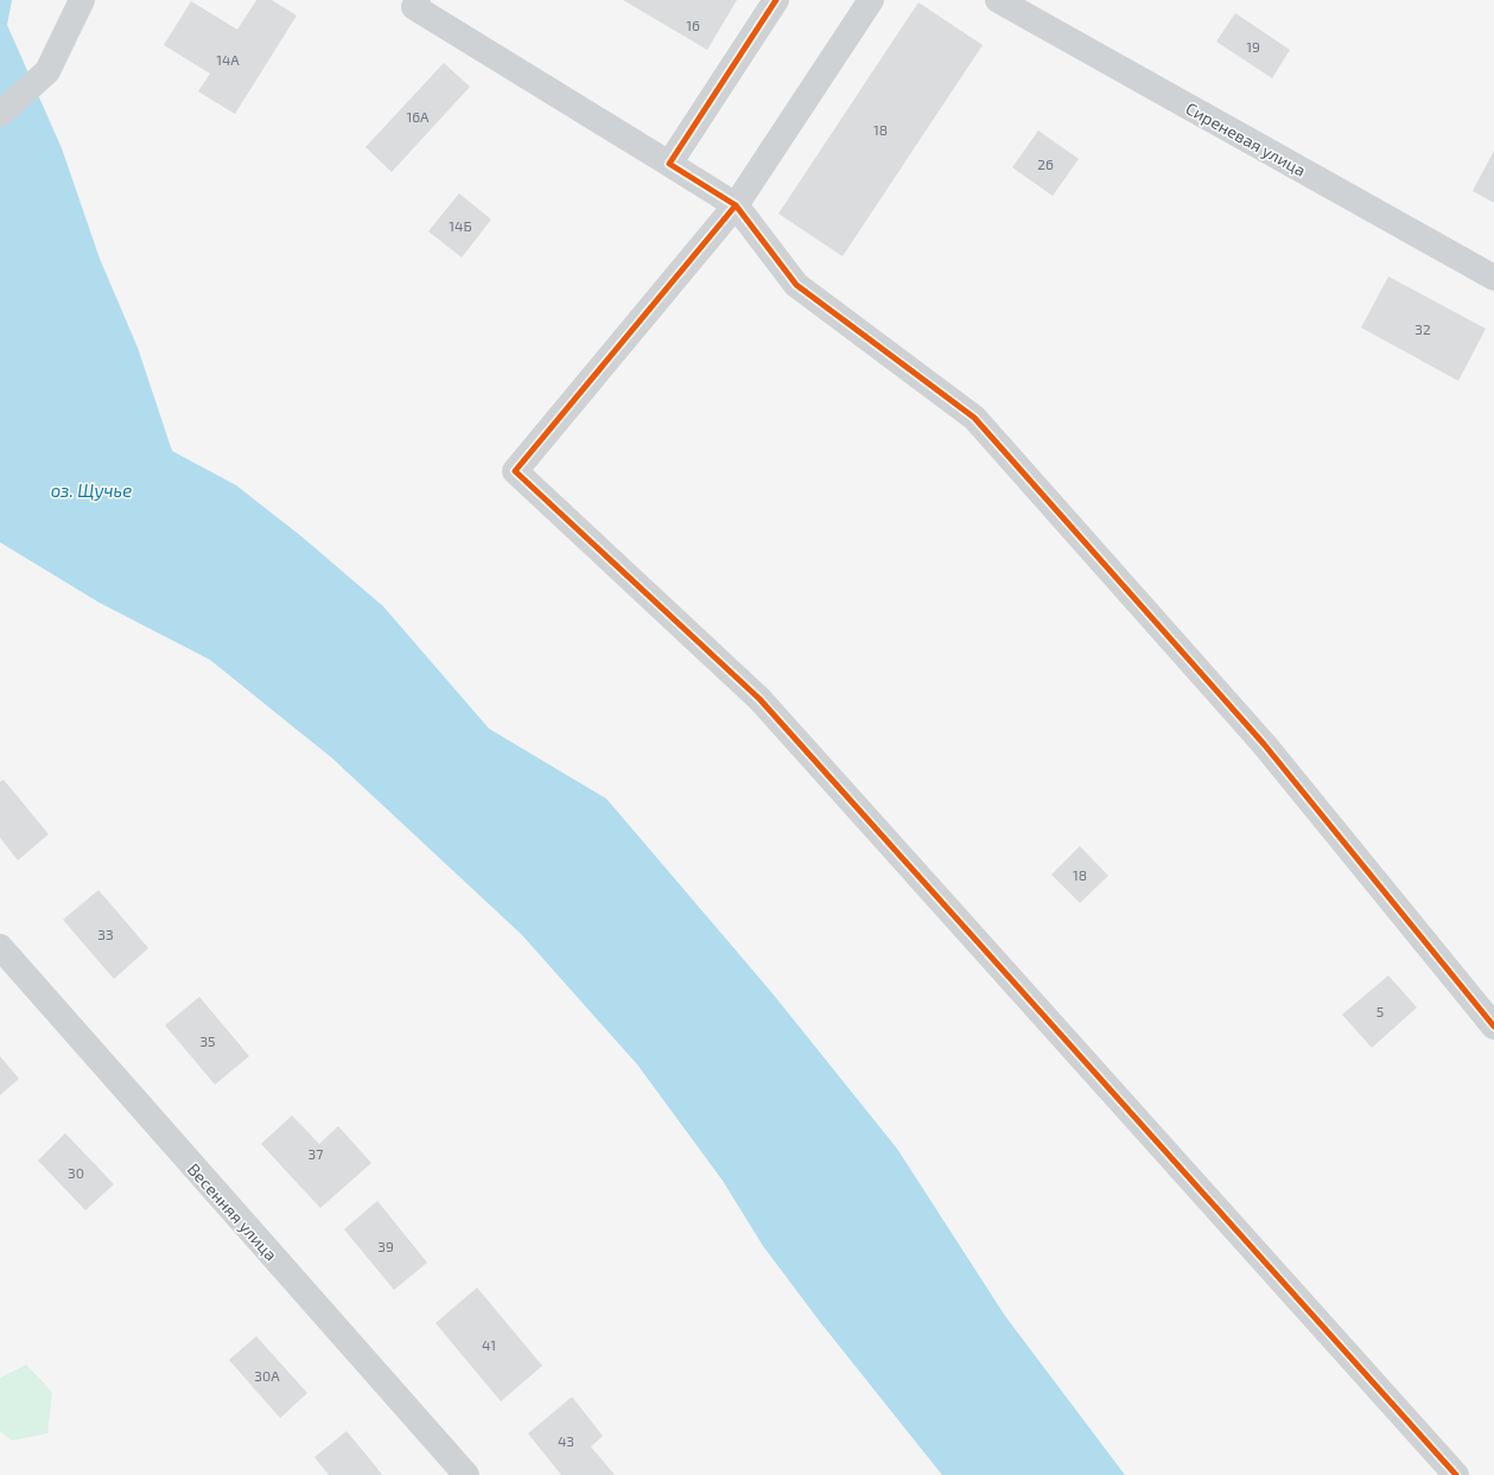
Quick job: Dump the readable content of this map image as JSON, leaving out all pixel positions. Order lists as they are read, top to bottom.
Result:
{
  "streets": {
    "street": ["Сиреневая улица", "Весенняя улица"]
  },
  "water": ["оз. Щучье"],
  "house_numbers": [
    "16",
    "19",
    "14А",
    "16А",
    "18",
    "26",
    "14Б",
    "32",
    "18",
    "33",
    "5",
    "35",
    "37",
    "30",
    "39",
    "41",
    "30А",
    "43"
  ]
}
